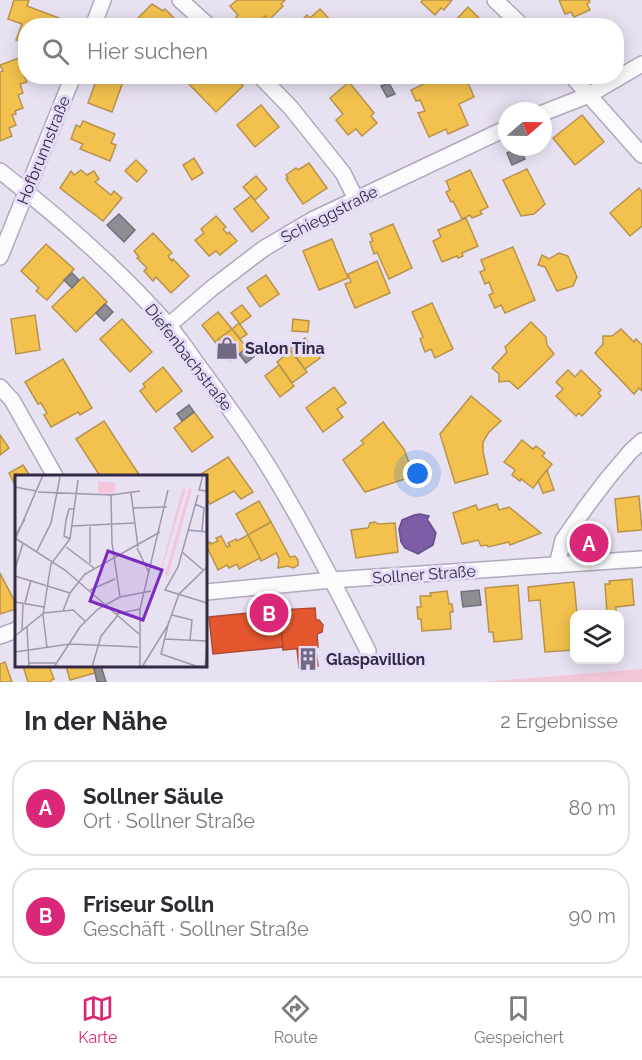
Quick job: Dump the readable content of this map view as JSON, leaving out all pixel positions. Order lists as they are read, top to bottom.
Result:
{
  "streets": {
    "street": [
      "Hofbrunnstraße",
      "Schieggstraße",
      "Diefenbachstraße",
      "Sollner Straße"
    ]
  },
  "crossings": [
    ["Hofbrunnstraße", "Diefenbachstraße"],
    ["Schieggstraße", "Diefenbachstraße"],
    ["Diefenbachstraße", "Sollner Straße"]
  ],
  "places": {
    "shop": ["Salon Tina"],
    "building": ["Glaspavillion"]
  },
  "north": "right",
  "page": {
    "search": "Hier suchen",
    "pins": ["A", "B"],
    "heading": ["In der Nähe", "2 Ergebnisse"],
    "list": [
      {
        "mark": "A",
        "name": "Sollner Säule",
        "note": "Ort · Sollner Straße",
        "value": "80 m"
      },
      {
        "mark": "B",
        "name": "Friseur Solln",
        "note": "Geschäft · Sollner Straße",
        "value": "90 m"
      }
    ],
    "nav": ["Karte", "Route", "Gespeichert"]
  }
}
